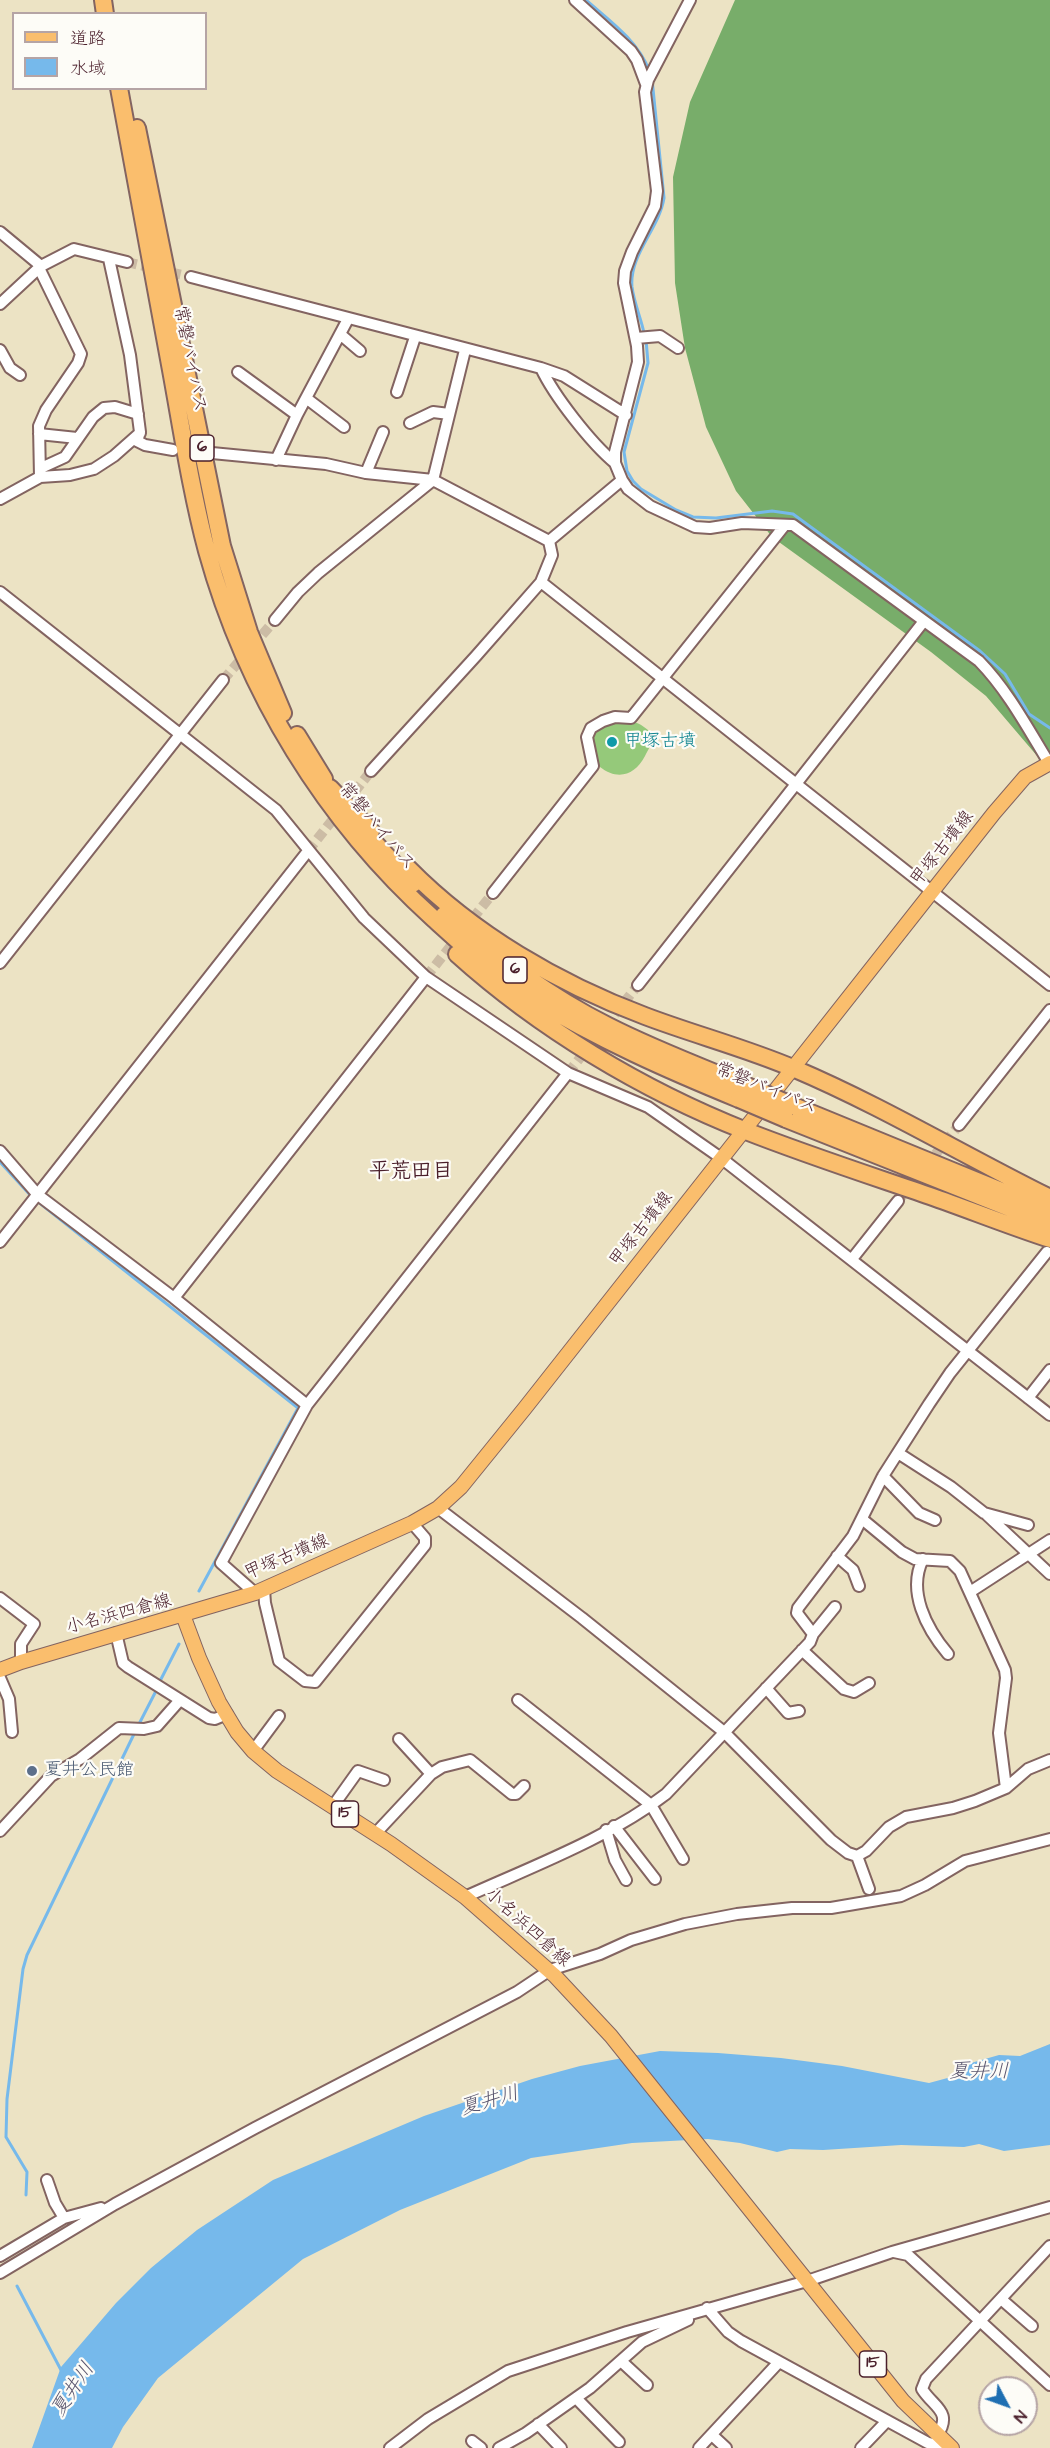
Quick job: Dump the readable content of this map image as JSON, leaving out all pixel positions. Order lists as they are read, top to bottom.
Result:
{
  "streets": {
    "highway": ["常磐バイパス", "6"],
    "main road": ["甲塚古墳線", "小名浜四倉線", "15"]
  },
  "crossings": [
    ["甲塚古墳線", "小名浜四倉線"]
  ],
  "districts": ["平荒田目"],
  "water": ["夏井川"],
  "places": ["甲塚古墳", "夏井公民館"],
  "legend": ["道路", "水域"],
  "north": "bottom right"
}
